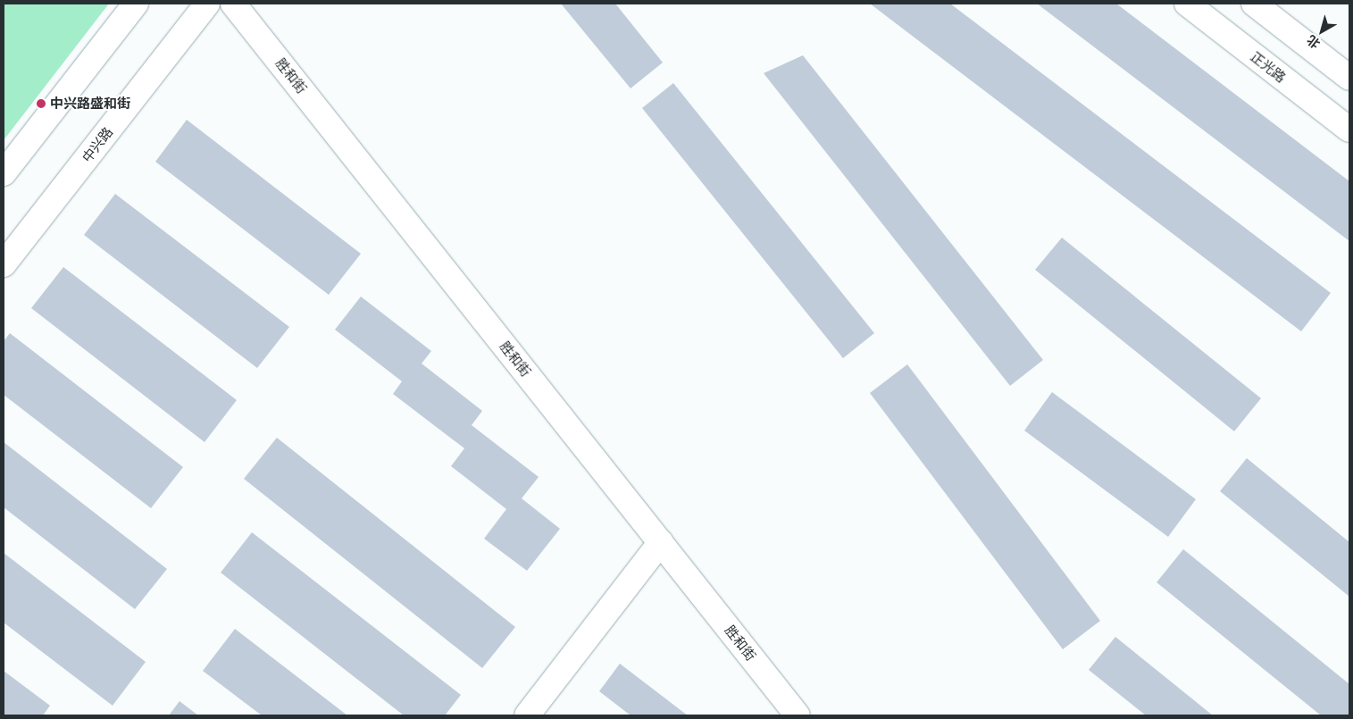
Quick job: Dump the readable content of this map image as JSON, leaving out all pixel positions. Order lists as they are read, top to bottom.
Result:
{
  "streets": {
    "street": ["正光路", "胜和街", "中兴路"]
  },
  "places": ["中兴路盛和街"],
  "north": "bottom left"
}
